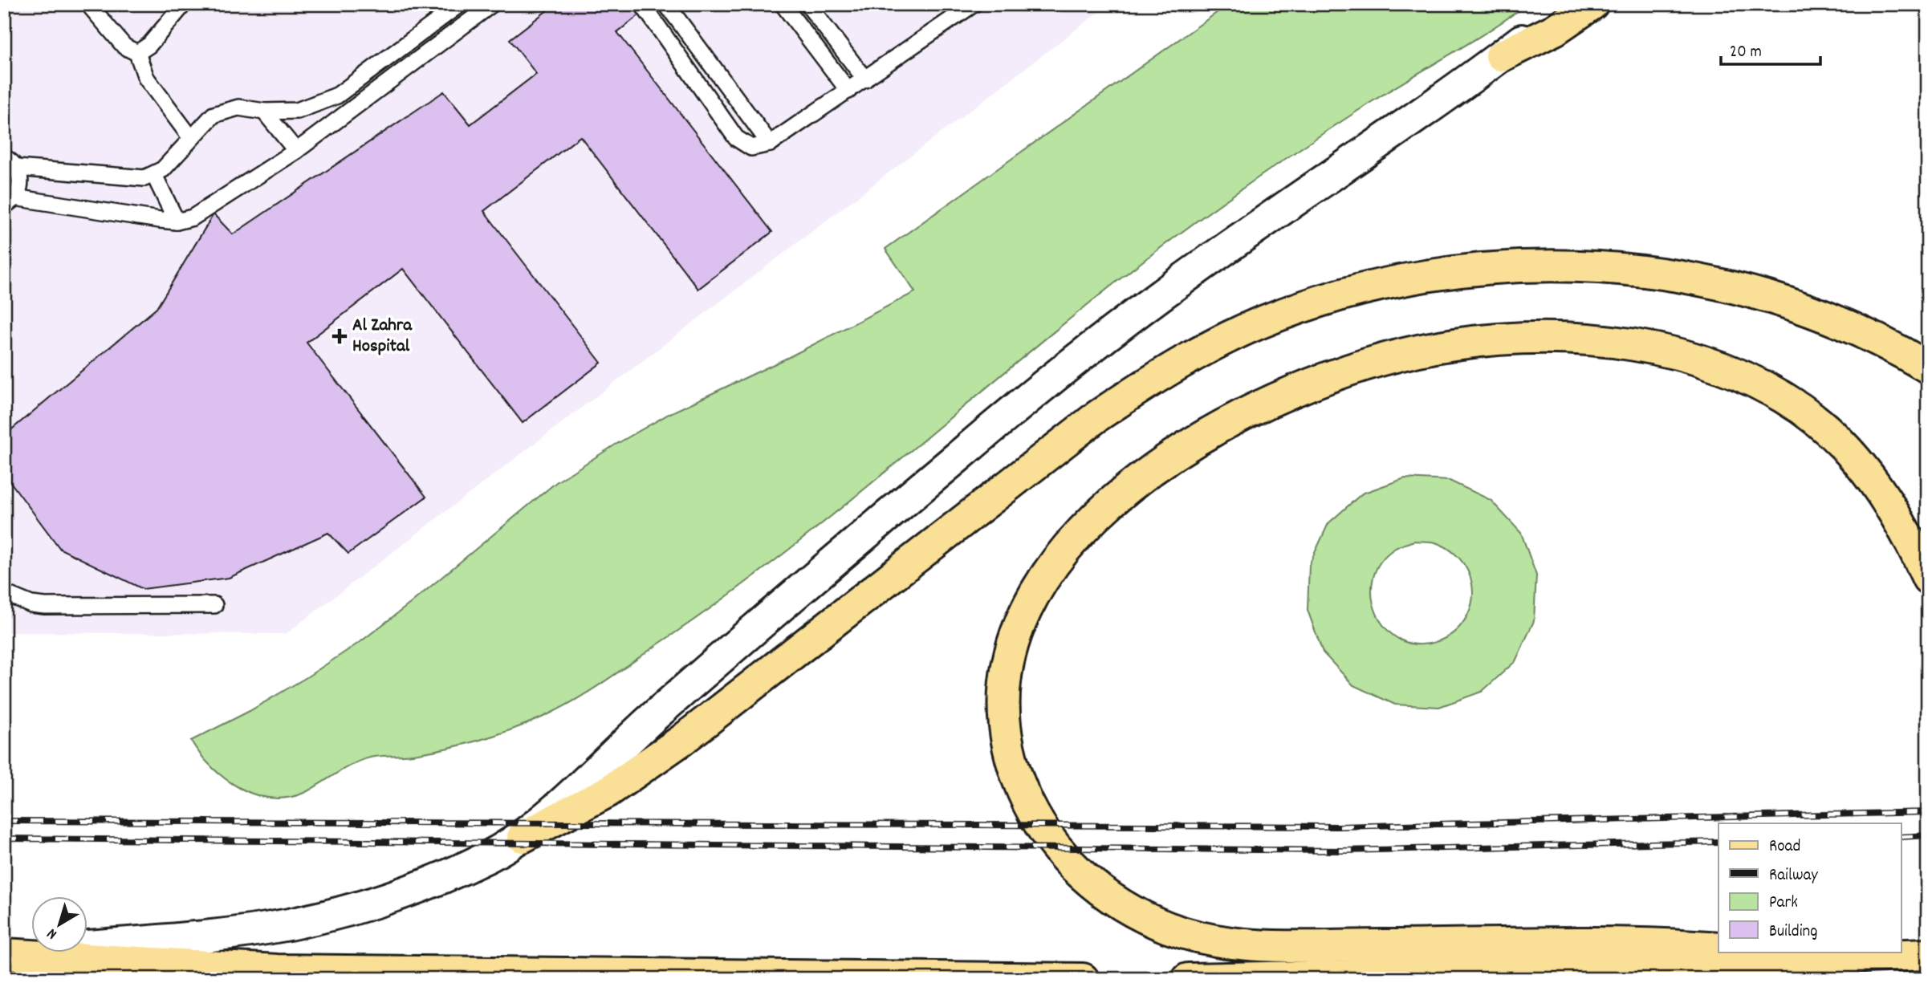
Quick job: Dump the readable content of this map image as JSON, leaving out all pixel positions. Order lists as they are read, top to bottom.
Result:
{
  "places": {
    "health": ["Al Zahra Hospital"]
  },
  "legend": [
    "Road",
    "Railway",
    "Park",
    "Building"
  ],
  "scale_bar": "20 m",
  "north": "bottom left"
}
